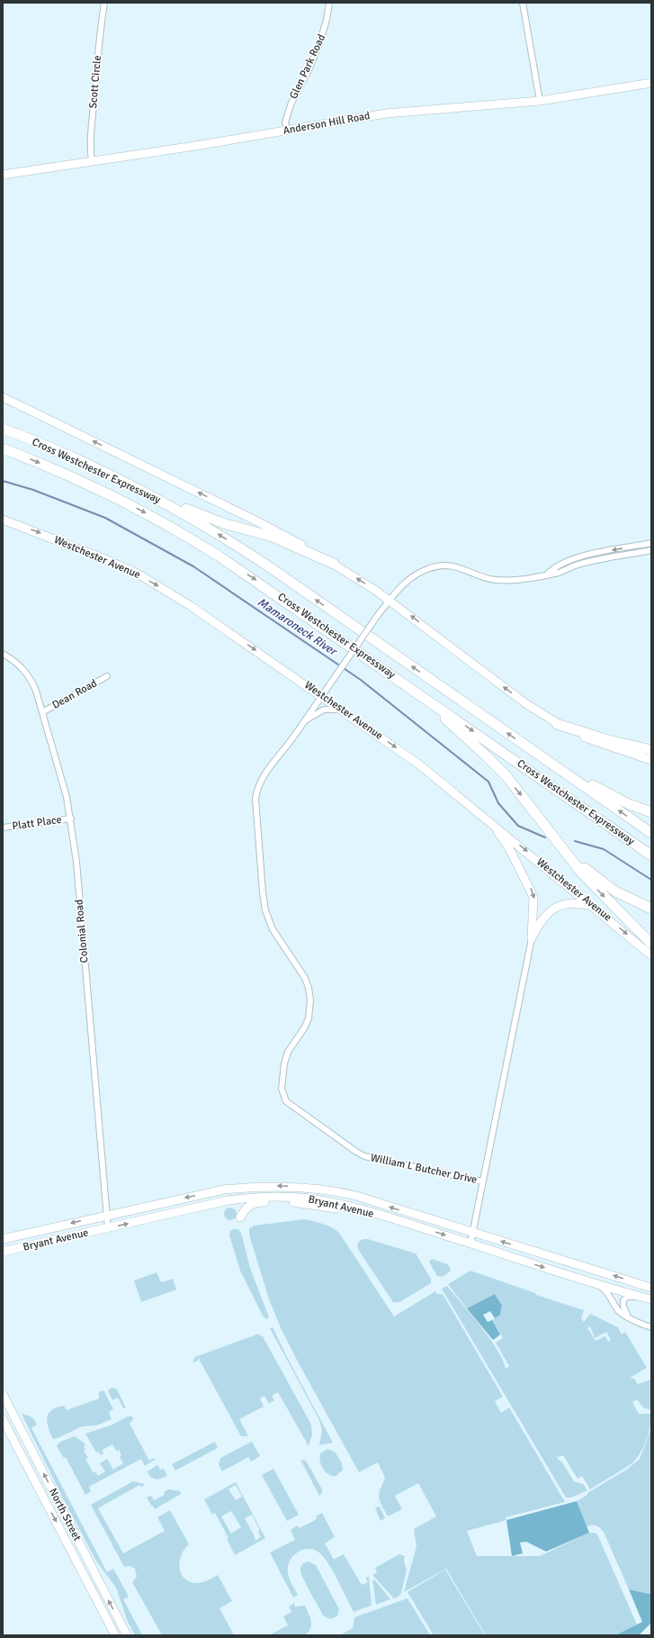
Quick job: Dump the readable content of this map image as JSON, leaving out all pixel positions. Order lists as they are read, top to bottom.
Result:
{
  "streets": {
    "highway": ["Cross Westchester Expressway"],
    "main road": [
      "Anderson Hill Road",
      "Westchester Avenue",
      "Bryant Avenue",
      "North Street"
    ],
    "street": [
      "Glen Park Road",
      "Scott Circle",
      "Dean Road",
      "Platt Place",
      "Colonial Road",
      "William L Butcher Drive"
    ]
  },
  "crossings": [
    ["Glen Park Road", "Anderson Hill Road"],
    ["Scott Circle", "Anderson Hill Road"],
    ["Westchester Avenue", "William L Butcher Drive"],
    ["Dean Road", "Colonial Road"],
    ["Platt Place", "Colonial Road"],
    ["Colonial Road", "Bryant Avenue"]
  ],
  "one_way": ["Westchester Avenue"],
  "water": ["Mamaroneck River"]
}
